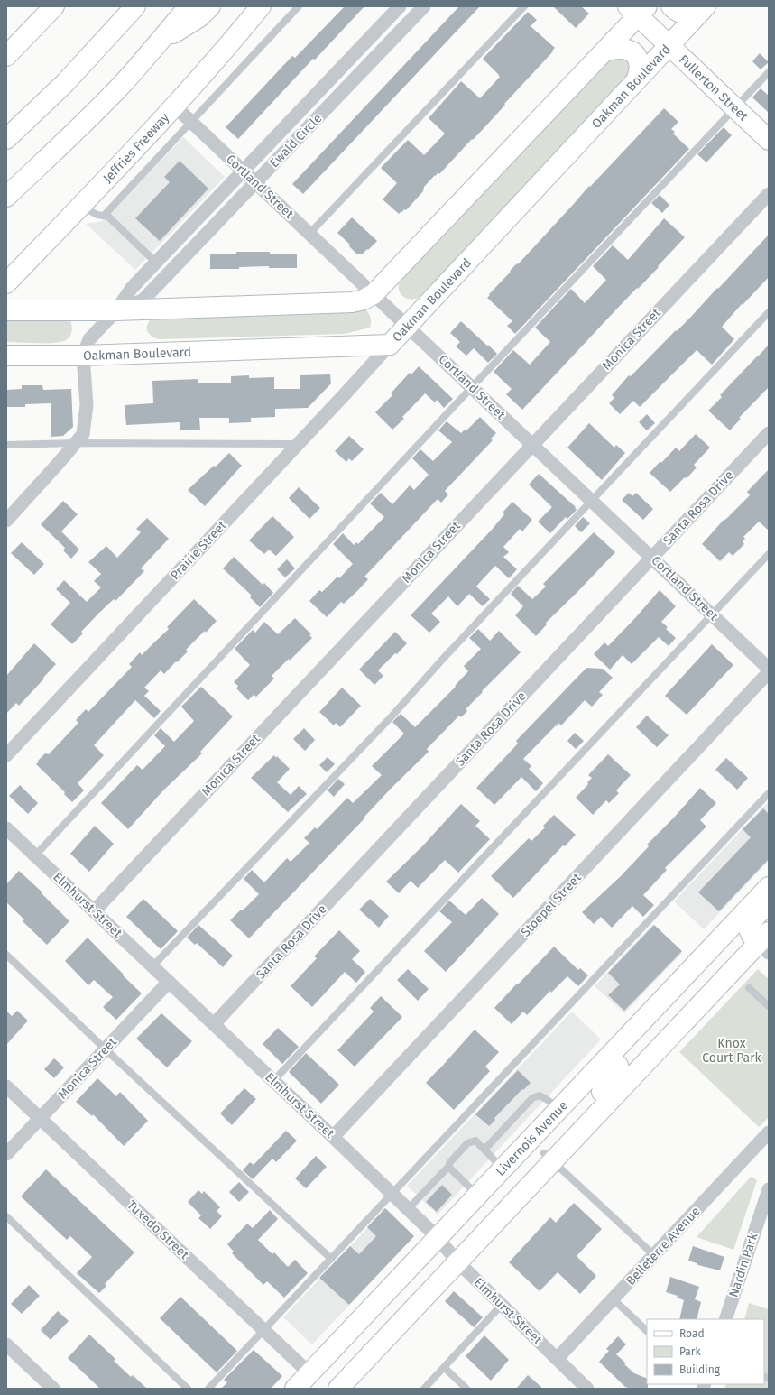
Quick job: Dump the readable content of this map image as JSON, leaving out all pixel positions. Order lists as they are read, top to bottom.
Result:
{
  "streets": {
    "main road": [
      "Oakman Boulevard",
      "Fullerton Street",
      "Jeffries Freeway",
      "Livernois Avenue"
    ],
    "street": [
      "Ewald Circle",
      "Cortland Street",
      "Monica Street",
      "Santa Rosa Drive",
      "Prairie Street",
      "Elmhurst Street",
      "Stoepel Street",
      "Tuxedo Street",
      "Belleterre Avenue",
      "Nardin Park"
    ]
  },
  "crossings": [
    ["Oakman Boulevard", "Fullerton Street"],
    ["Oakman Boulevard", "Ewald Circle"],
    ["Oakman Boulevard", "Cortland Street"],
    ["Oakman Boulevard", "Prairie Street"],
    ["Ewald Circle", "Cortland Street"],
    ["Jeffries Freeway", "Cortland Street"],
    ["Cortland Street", "Monica Street"],
    ["Cortland Street", "Santa Rosa Drive"],
    ["Monica Street", "Elmhurst Street"],
    ["Monica Street", "Tuxedo Street"],
    ["Santa Rosa Drive", "Elmhurst Street"],
    ["Elmhurst Street", "Stoepel Street"],
    ["Elmhurst Street", "Livernois Avenue"],
    ["Elmhurst Street", "Belleterre Avenue"],
    ["Livernois Avenue", "Tuxedo Street"]
  ],
  "parks": ["Knox Court Park"],
  "legend": ["Road", "Park", "Building"]
}
